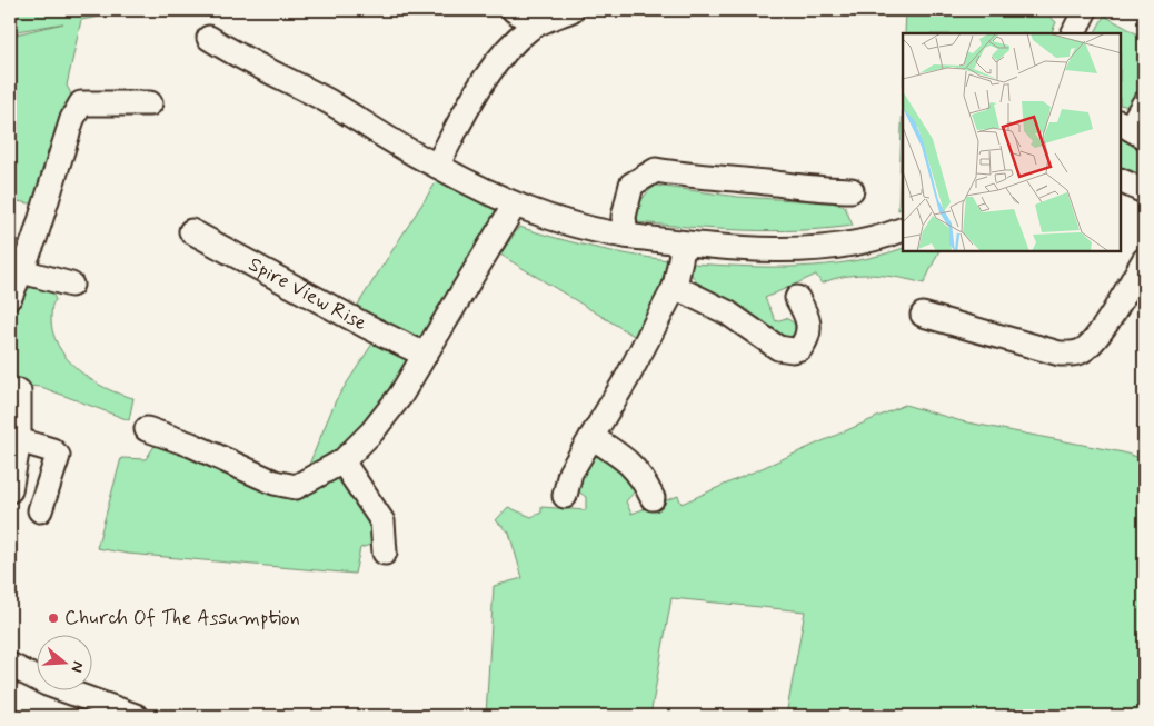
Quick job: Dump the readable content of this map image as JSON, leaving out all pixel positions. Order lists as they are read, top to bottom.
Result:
{
  "streets": {
    "street": ["Spire View Rise"]
  },
  "places": ["Church Of The Assumption"],
  "north": "right"
}
